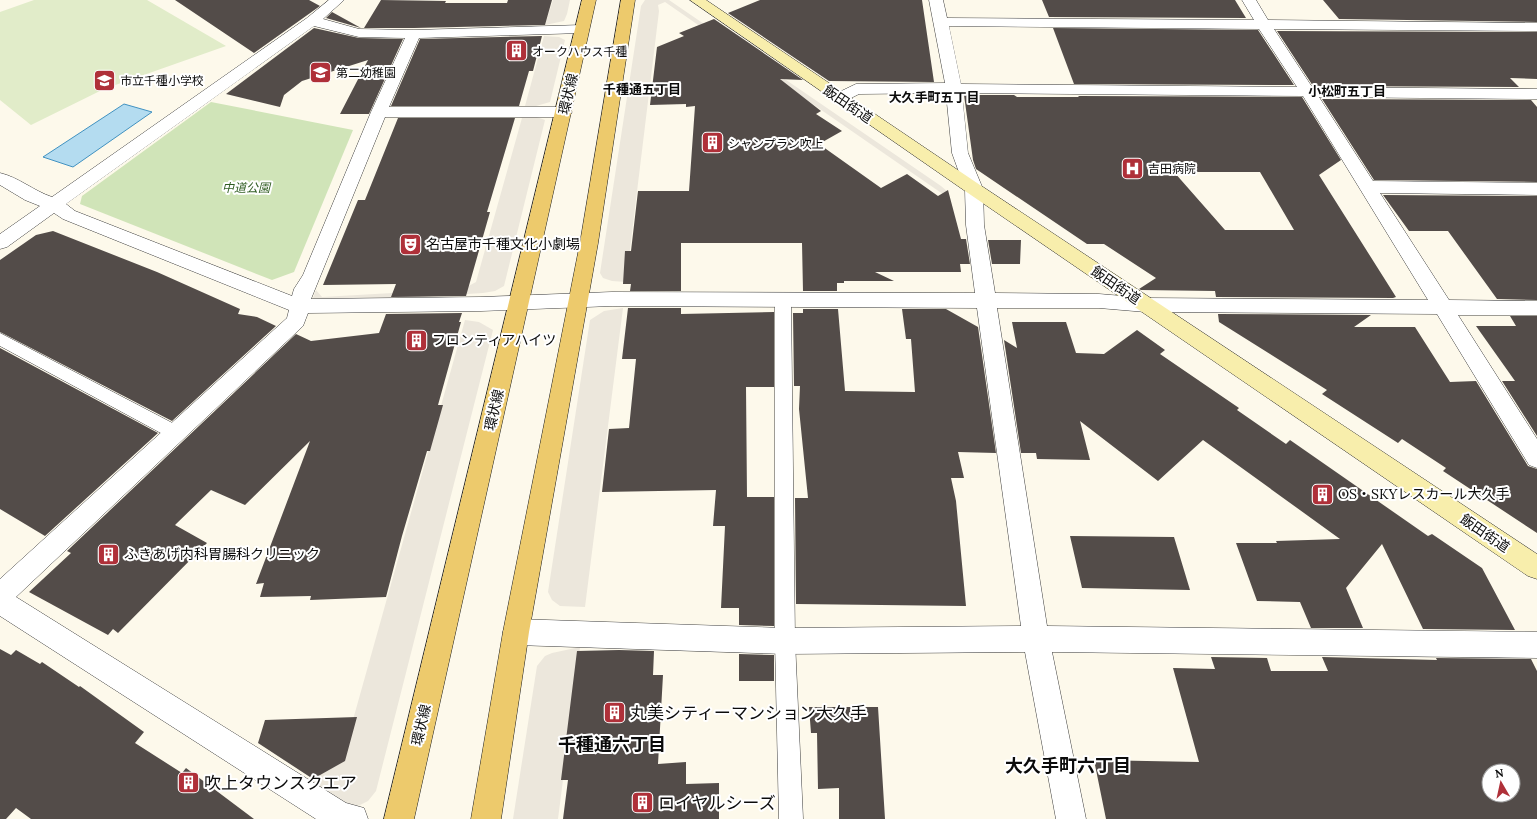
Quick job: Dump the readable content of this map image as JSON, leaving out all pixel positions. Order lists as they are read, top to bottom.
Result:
{
  "streets": {
    "main road": ["環状線"],
    "street": ["飯田街道"]
  },
  "districts": [
    "千種通五丁目",
    "小松町五丁目",
    "大久手町五丁目",
    "千種通六丁目",
    "大久手町六丁目"
  ],
  "parks": ["中道公園"],
  "places": {
    "building": [
      "オークハウス千種",
      "シャンプラン吹上",
      "フロンティアハイツ",
      "OS・SKYレスカール大久手",
      "ふきあげ内科胃腸科クリニック",
      "丸美シティーマンション大久手",
      "吹上タウンスクエア",
      "ロイヤルシーズ"
    ],
    "school or university": ["第二幼稚園", "市立千種小学校"],
    "hospital": ["吉田病院"],
    "theatre": ["名古屋市千種文化小劇場"]
  },
  "north": "top"
}
